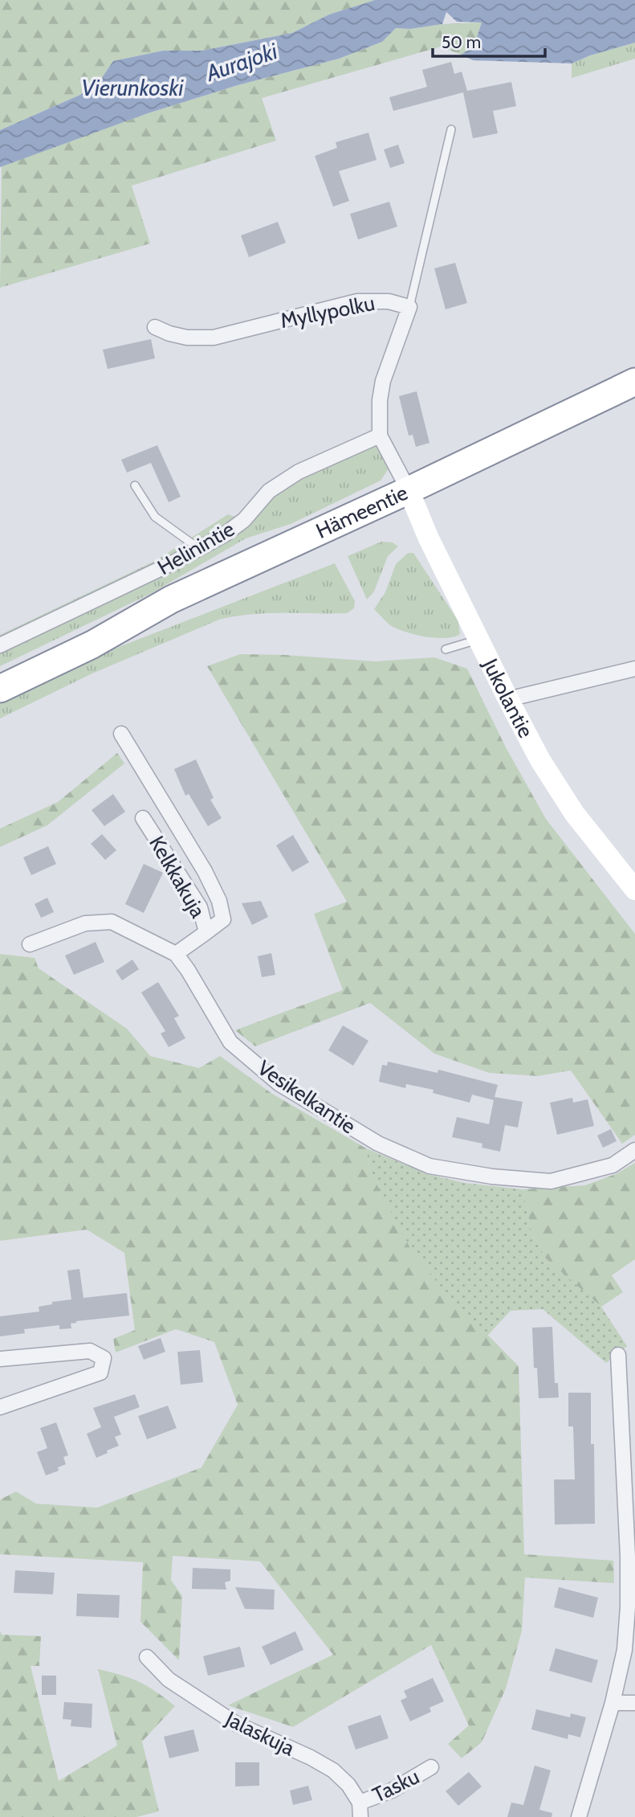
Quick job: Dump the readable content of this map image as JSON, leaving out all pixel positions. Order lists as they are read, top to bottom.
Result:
{
  "streets": {
    "highway": ["Hämeentie"],
    "street": [
      "Myllypolku",
      "Helinintie",
      "Jukolantie",
      "Kelkkakuja",
      "Vesikelkantie",
      "Jalaskuja",
      "Tasku"
    ]
  },
  "crossings": [
    ["Myllypolku", "Hämeentie"],
    ["Myllypolku", "Helinintie"],
    ["Myllypolku", "Jukolantie"],
    ["Hämeentie", "Jukolantie"],
    ["Kelkkakuja", "Vesikelkantie"],
    ["Jalaskuja", "Tasku"]
  ],
  "water": ["Aurajoki", "Vierunkoski"],
  "scale_bar": "50 m"
}
